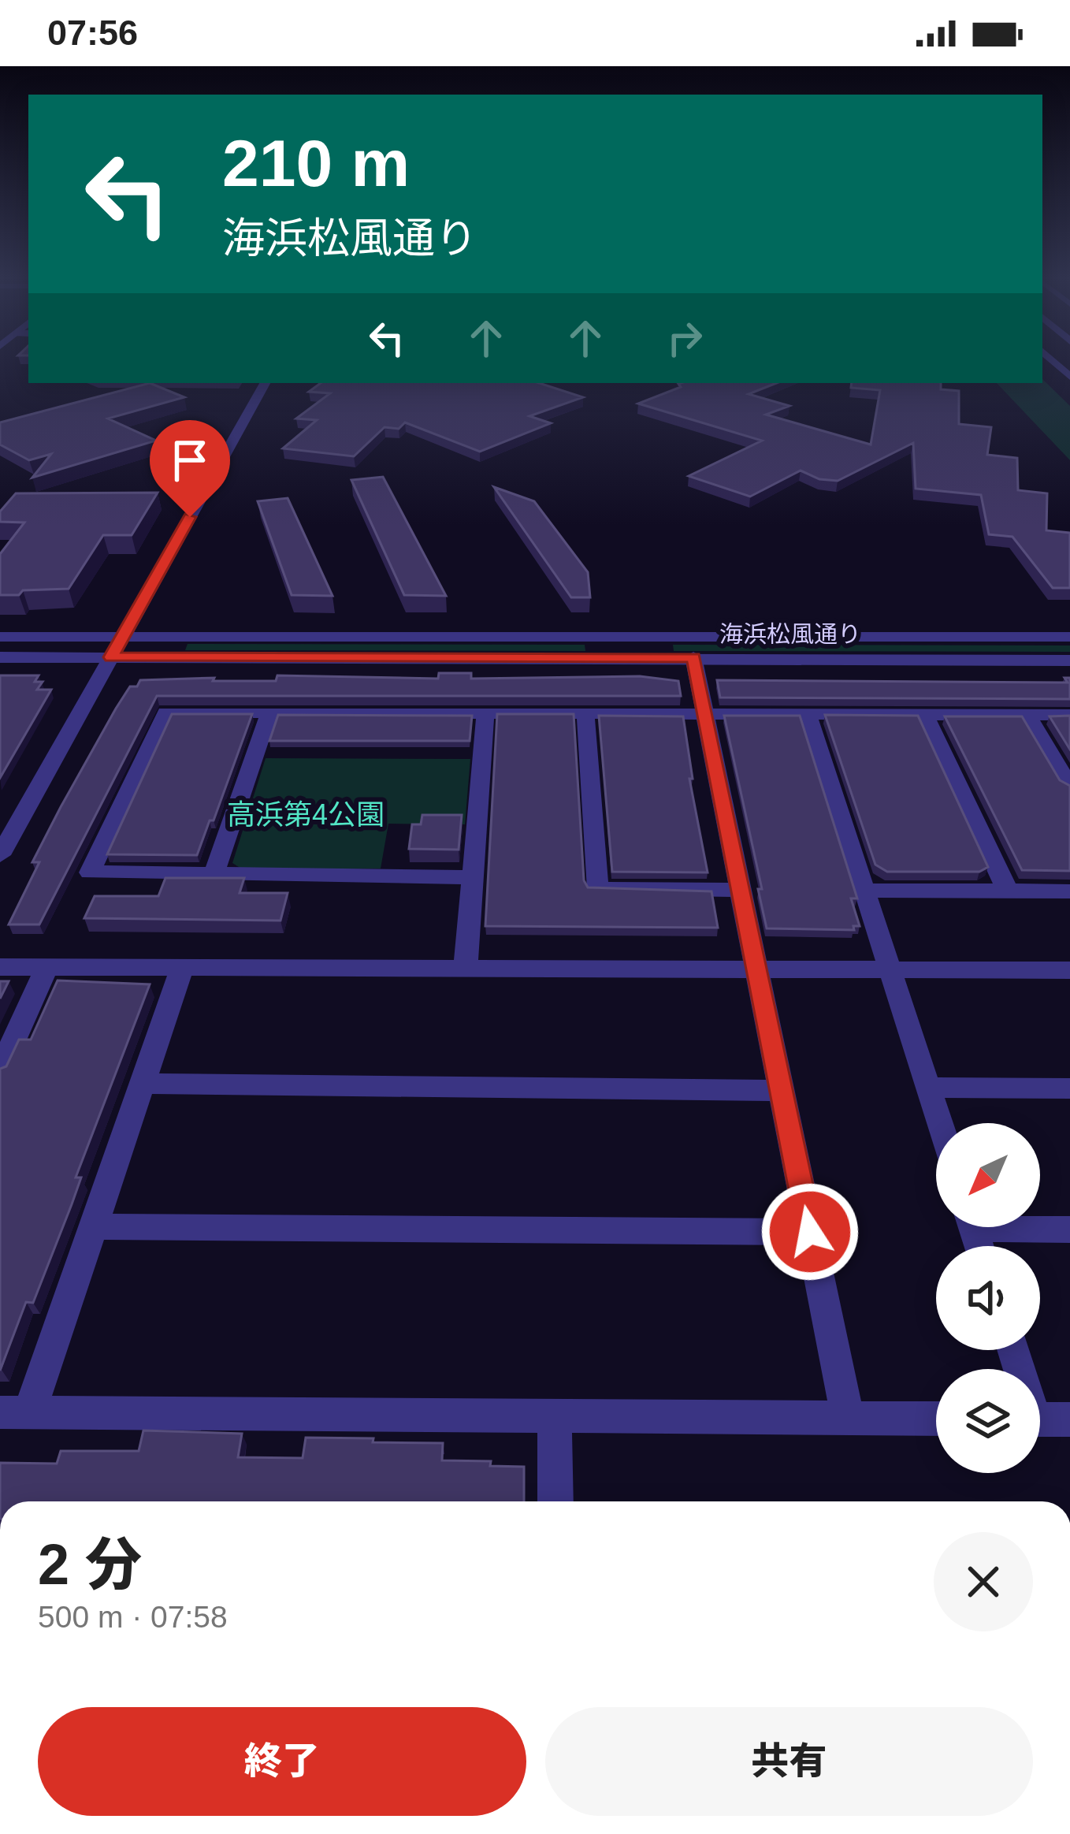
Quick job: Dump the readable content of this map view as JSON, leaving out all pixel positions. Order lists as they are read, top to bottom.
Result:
{
  "streets": {
    "street": ["海浜松風通り"]
  },
  "parks": ["高浜第4公園"],
  "north": "bottom left",
  "page": {
    "status": "07:56",
    "turn": ["210 m", "海浜松風通り"],
    "heading": ["2 分", "500 m · 07:58"],
    "buttons": ["終了", "共有"]
  }
}
